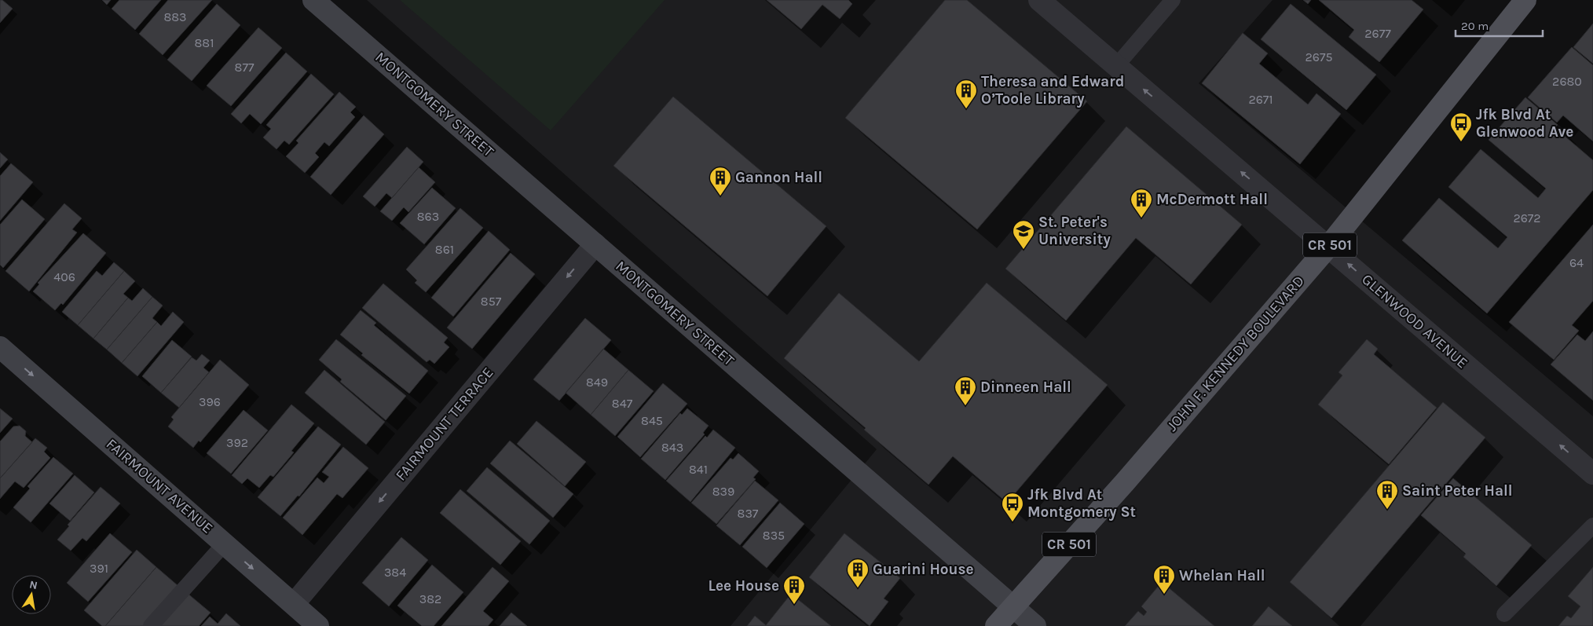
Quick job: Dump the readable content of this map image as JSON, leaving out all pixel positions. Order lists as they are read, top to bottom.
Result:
{
  "streets": {
    "main road": [
      "MONTGOMERY STREET",
      "CR 501",
      "JOHN F. KENNEDY BOULEVARD",
      "FAIRMOUNT AVENUE"
    ],
    "street": ["GLENWOOD AVENUE", "FAIRMOUNT TERRACE"]
  },
  "crossings": [
    ["MONTGOMERY STREET", "JOHN F. KENNEDY BOULEVARD"],
    ["MONTGOMERY STREET", "FAIRMOUNT TERRACE"],
    ["GLENWOOD AVENUE", "JOHN F. KENNEDY BOULEVARD"],
    ["FAIRMOUNT TERRACE", "FAIRMOUNT AVENUE"]
  ],
  "one_way": ["GLENWOOD AVENUE", "FAIRMOUNT TERRACE", "FAIRMOUNT AVENUE"],
  "places": {
    "building": [
      "Theresa and Edward O’Toole Library",
      "Gannon Hall",
      "McDermott Hall",
      "Dinneen Hall",
      "Saint Peter Hall",
      "Guarini House",
      "Whelan Hall",
      "Lee House"
    ],
    "bus stop": ["Jfk Blvd At Glenwood Ave", "Jfk Blvd At Montgomery St"],
    "school or university": ["St. Peter's University"]
  },
  "house_numbers": [
    "883",
    "2677",
    "881",
    "2675",
    "877",
    "2680",
    "2671",
    "863",
    "2672",
    "861",
    "64",
    "406",
    "857",
    "849",
    "396",
    "847",
    "845",
    "392",
    "843",
    "841",
    "839",
    "837",
    "835",
    "391",
    "384",
    "382"
  ],
  "scale_bar": "20 m",
  "north": "top"
}
